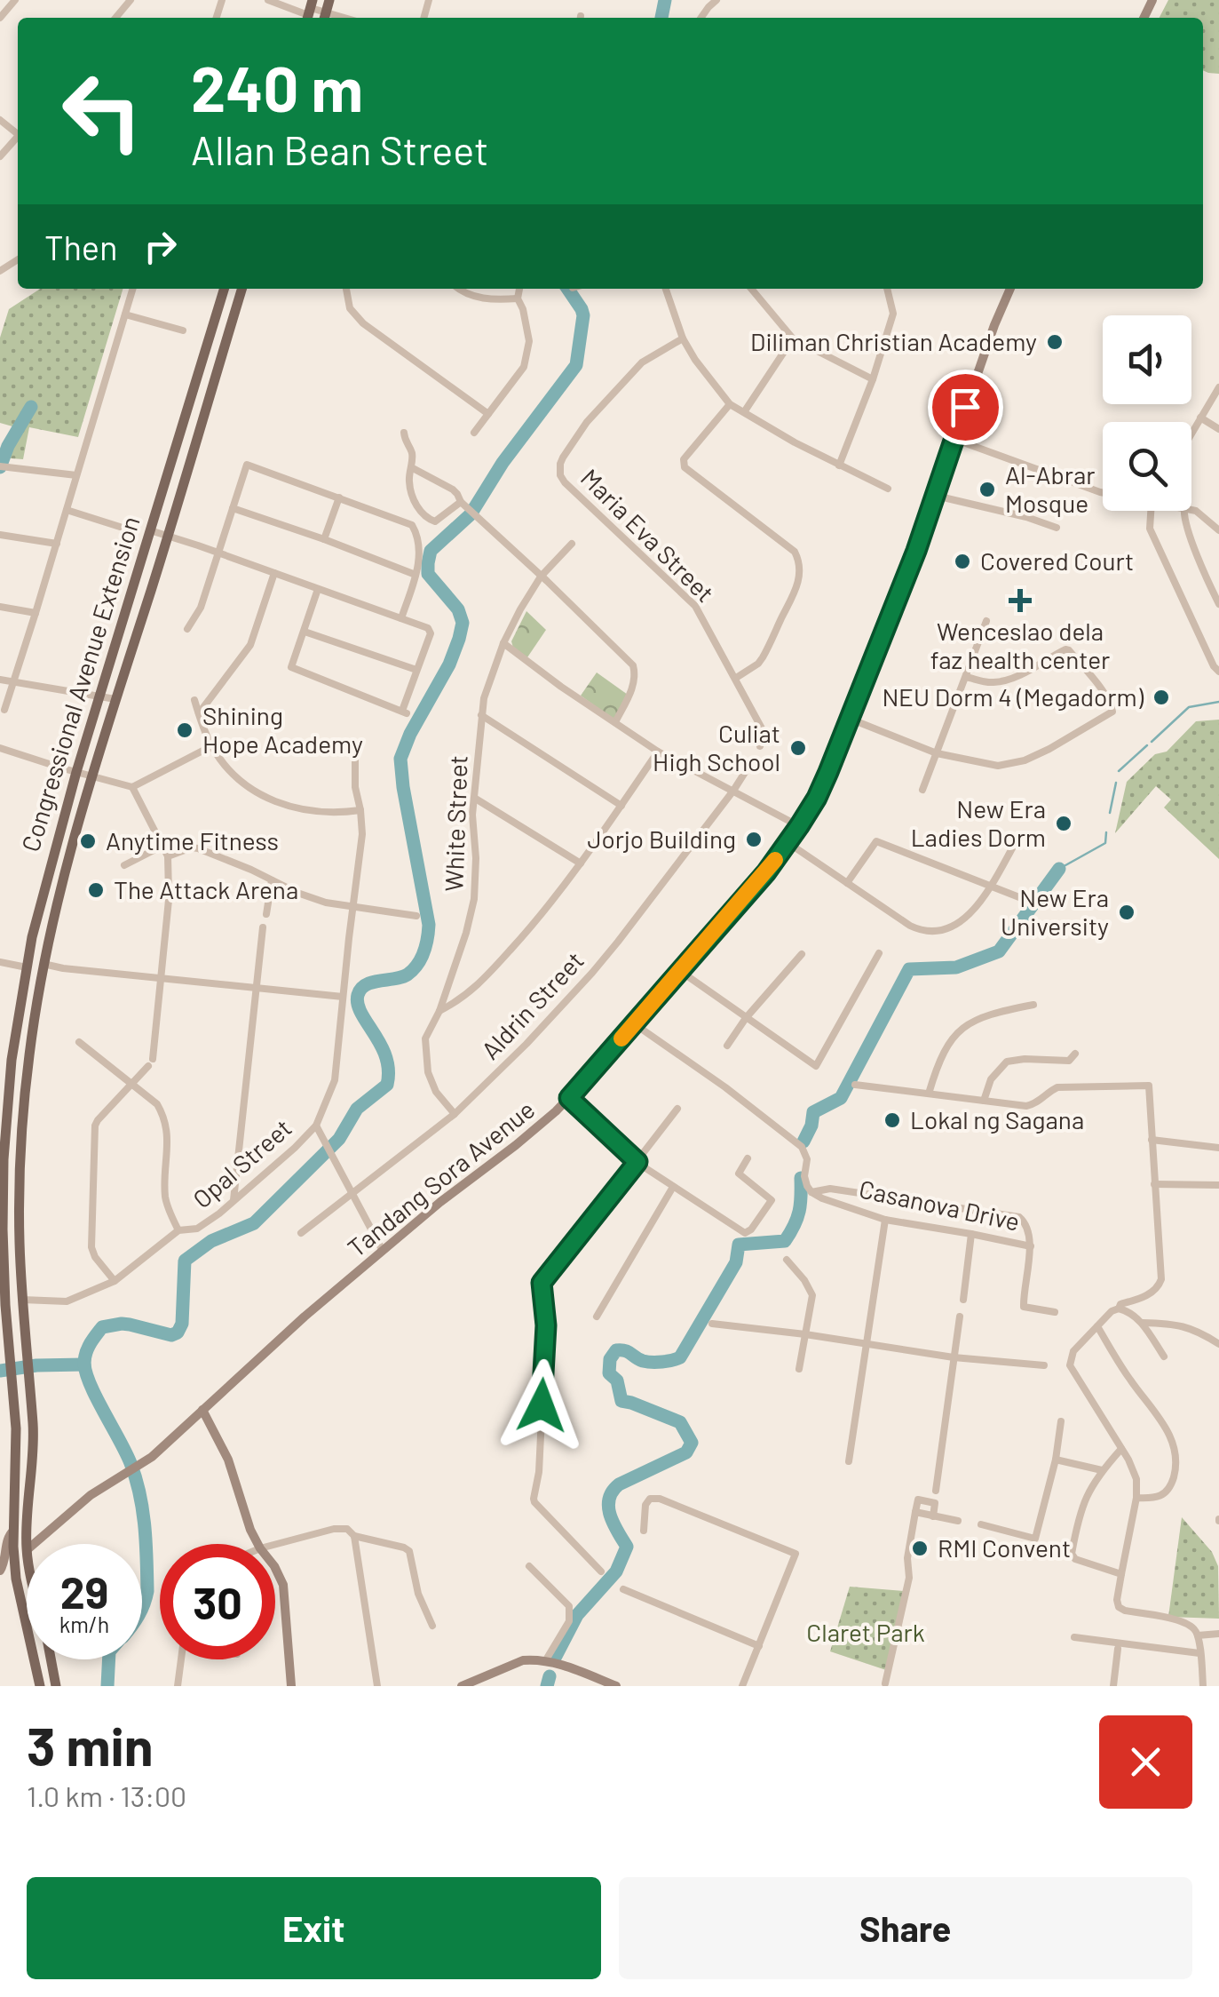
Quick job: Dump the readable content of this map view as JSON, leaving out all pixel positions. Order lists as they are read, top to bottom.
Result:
{
  "streets": {
    "main road": ["Congressional Avenue Extension", "Tandang Sora Avenue"],
    "street": [
      "Maria Eva Street",
      "White Street",
      "Aldrin Street",
      "Opal Street",
      "Casanova Drive"
    ]
  },
  "crossings": [
    ["Congressional Avenue Extension", "Opal Street"],
    ["White Street", "Aldrin Street"]
  ],
  "parks": ["Claret Park"],
  "places": {
    "other": [
      "Diliman Christian Academy",
      "Al-Abrar Mosque",
      "Covered Court",
      "NEU Dorm 4 (Megadorm)",
      "Shining Hope Academy",
      "Culiat High School",
      "New Era Ladies Dorm",
      "Jorjo Building",
      "Anytime Fitness",
      "The Attack Arena",
      "New Era University",
      "Lokal ng Sagana",
      "RMI Convent"
    ],
    "health": ["Wenceslao dela faz health center"]
  },
  "page": {
    "turn": ["240 m", "Allan Bean Street"],
    "then": "Then",
    "speed": "29 km/h",
    "limit": "30",
    "heading": ["3 min", "1.0 km · 13:00"],
    "buttons": ["Exit", "Share"]
  }
}
